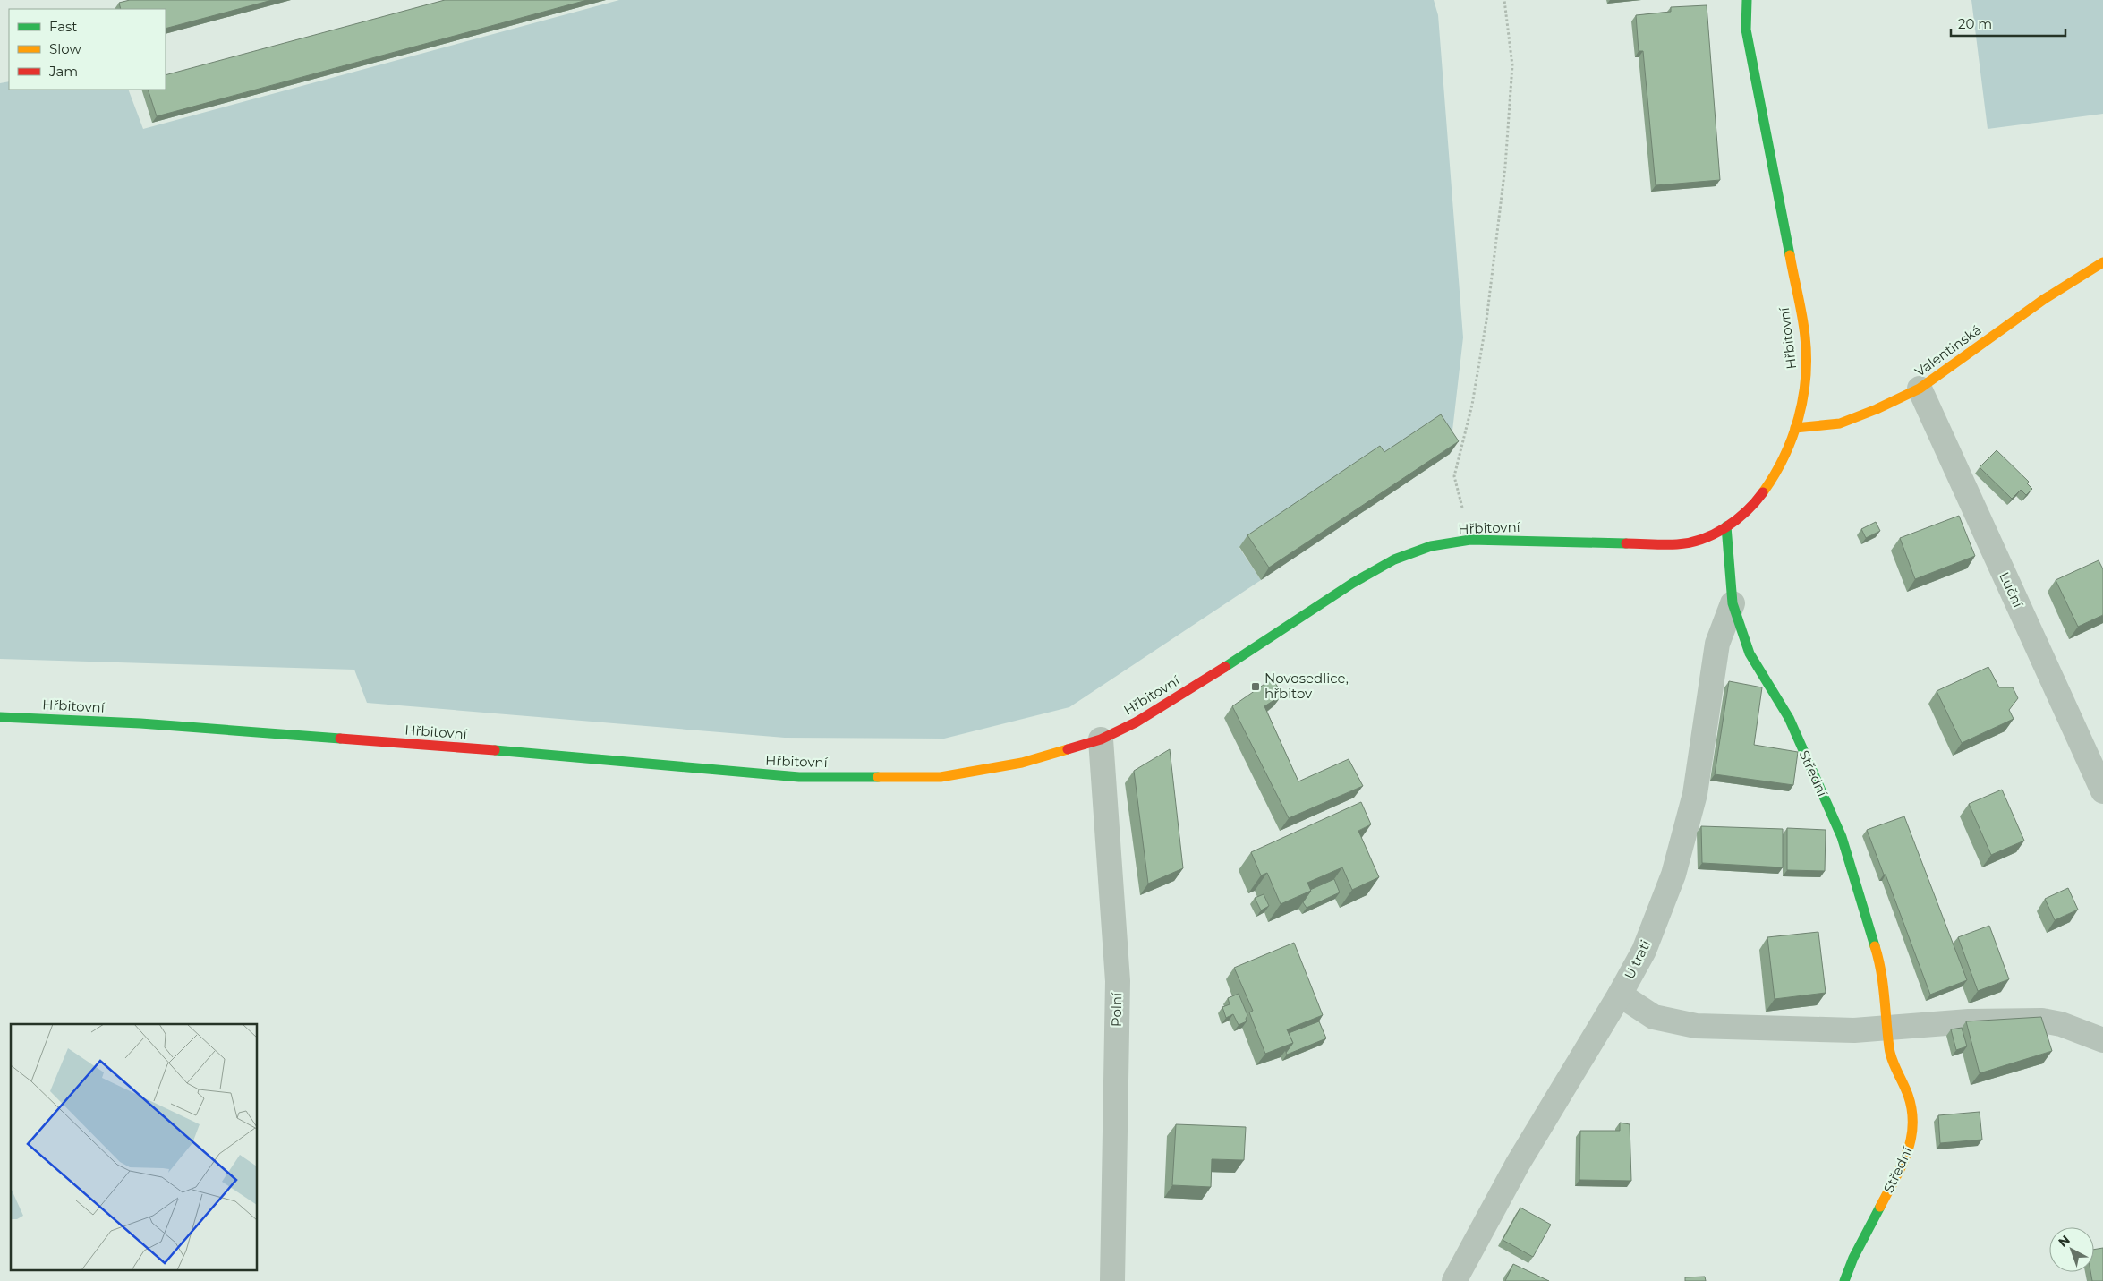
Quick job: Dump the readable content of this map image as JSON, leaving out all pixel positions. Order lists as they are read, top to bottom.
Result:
{
  "streets": {
    "street": [
      "Hřbitovní",
      "Valentinská",
      "Luční",
      "Střední",
      "U trati",
      "Polní"
    ]
  },
  "crossings": [
    ["Hřbitovní", "Valentinská"],
    ["Hřbitovní", "Střední"],
    ["Hřbitovní", "Polní"],
    ["Valentinská", "Luční"],
    ["Střední", "U trati"]
  ],
  "places": {
    "transit": ["Novosedlice, hřbitov"]
  },
  "legend": ["Fast", "Slow", "Jam"],
  "scale_bar": "20 m",
  "north": "top left"
}
